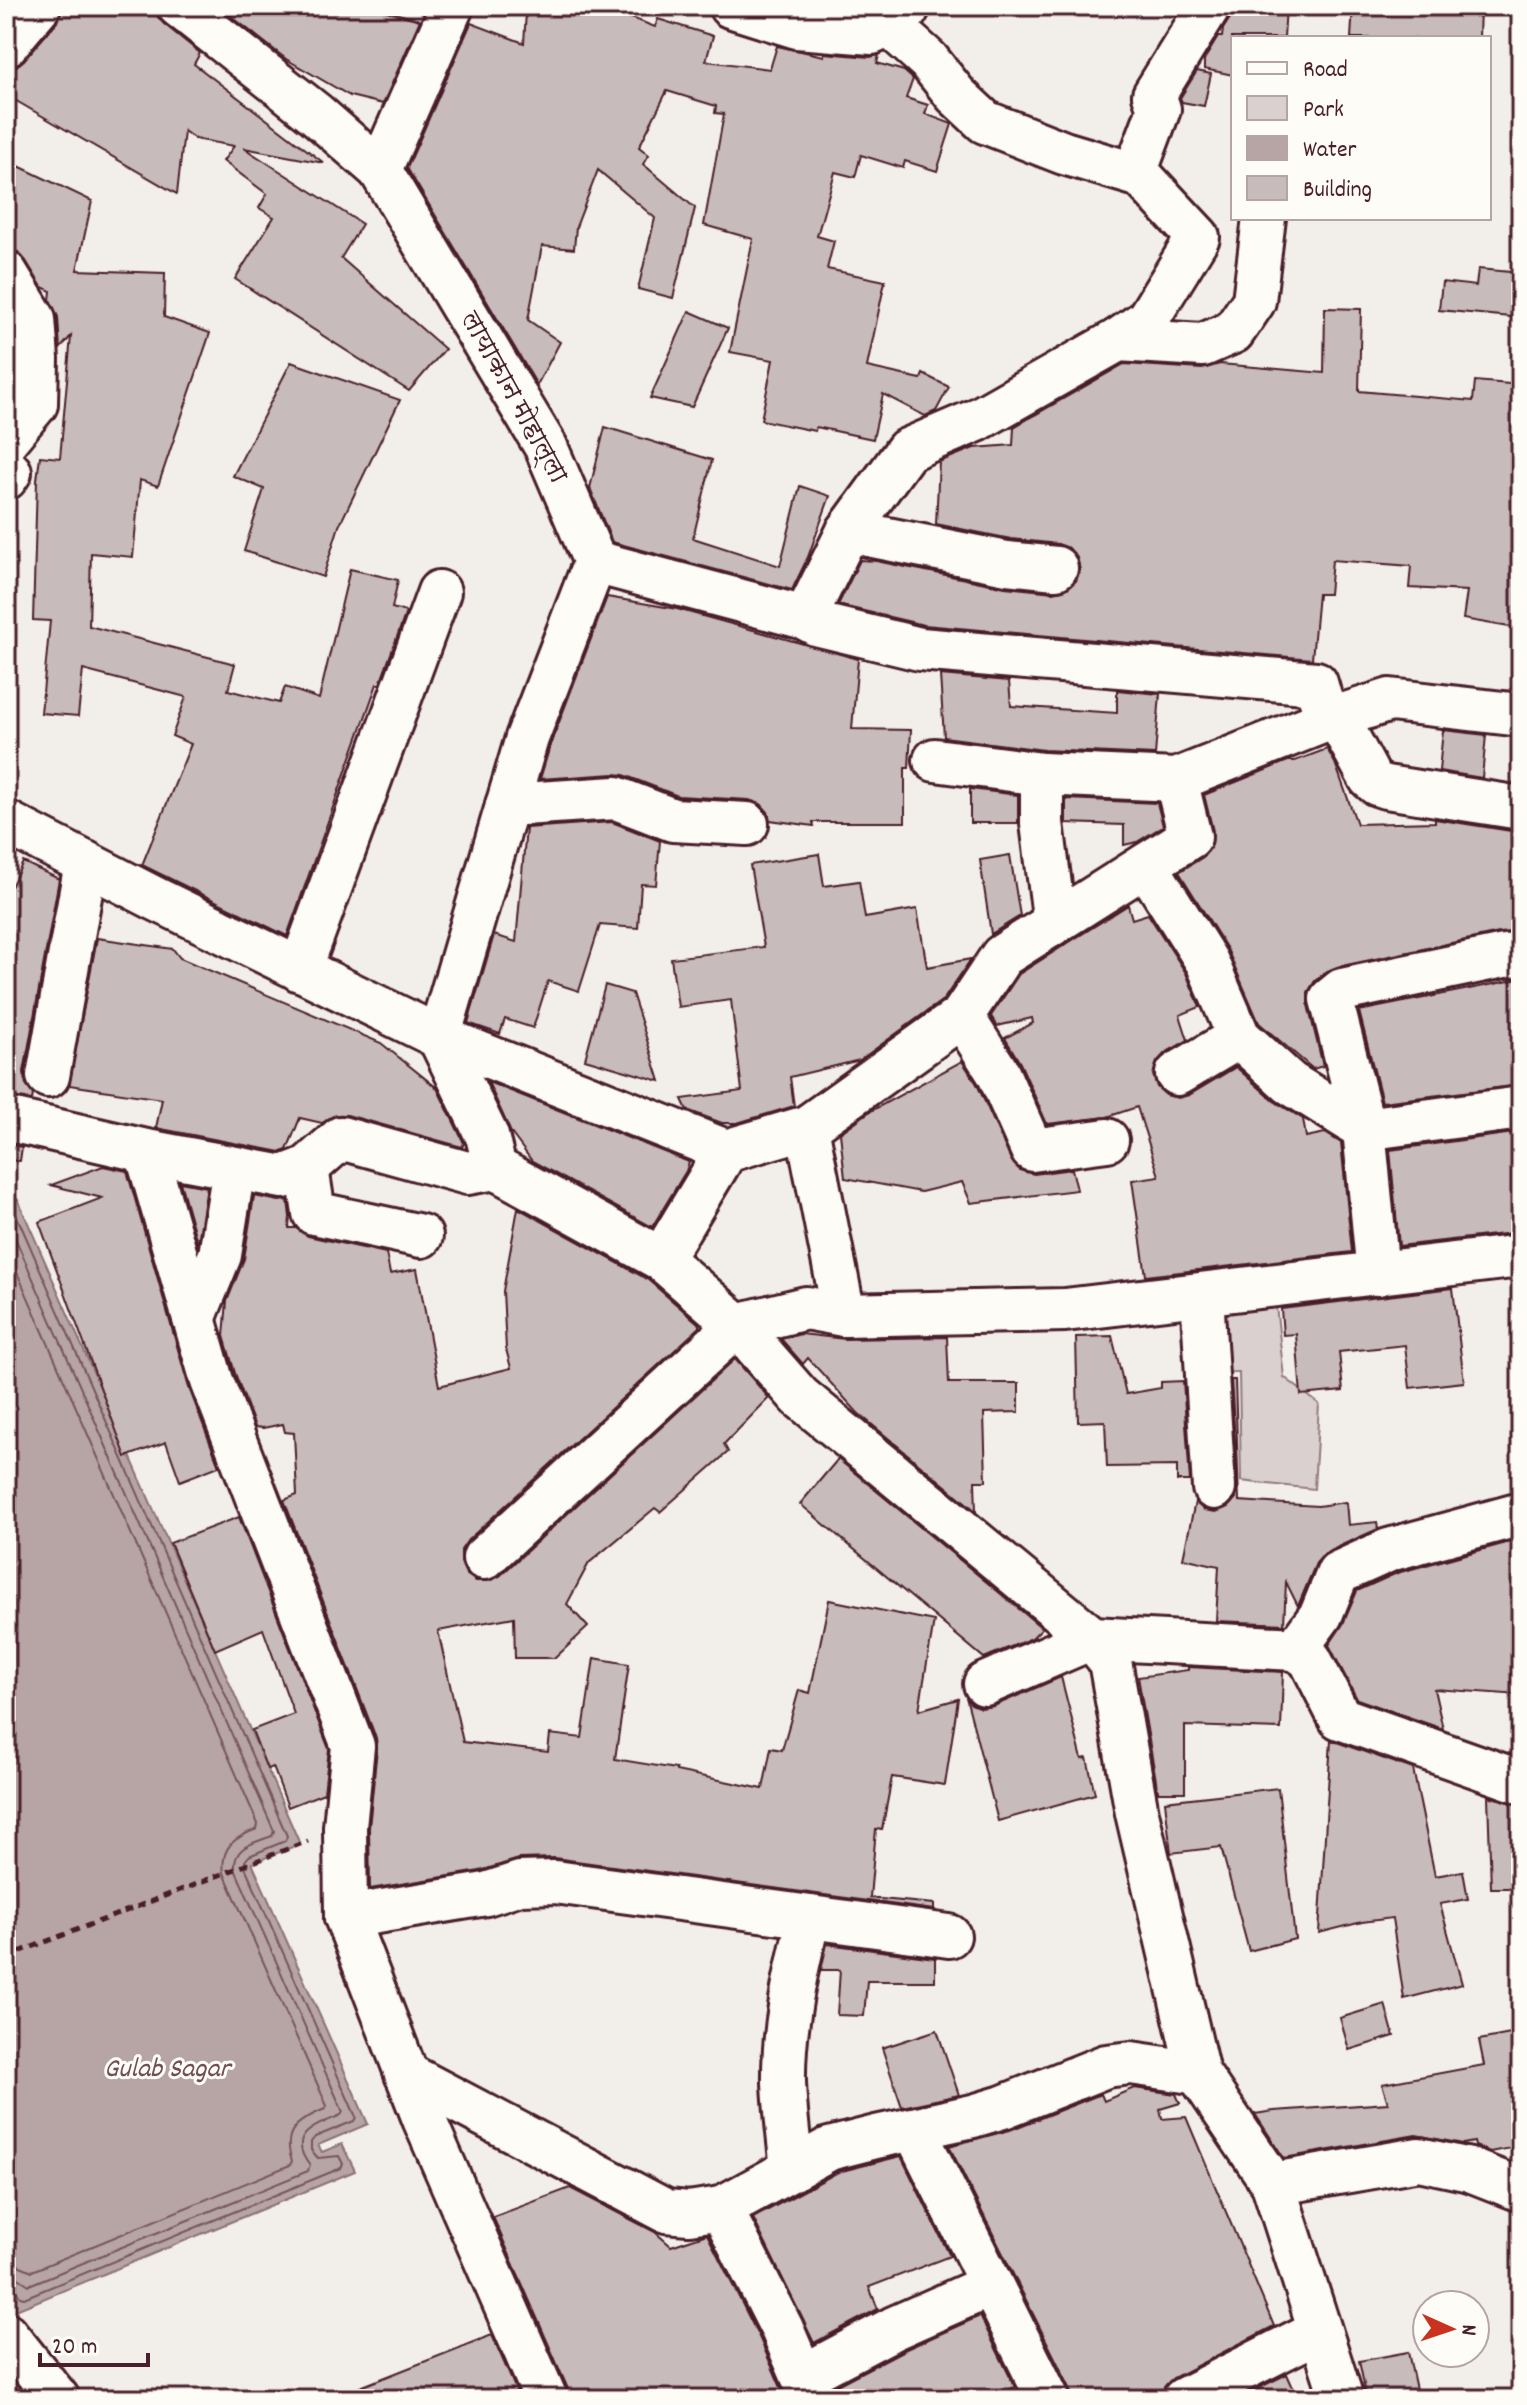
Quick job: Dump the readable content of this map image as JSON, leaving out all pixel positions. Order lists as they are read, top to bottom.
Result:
{
  "streets": {
    "street": ["लायाकान मोहाल्ला"]
  },
  "water": ["Gulab Sagar"],
  "legend": [
    "Road",
    "Park",
    "Water",
    "Building"
  ],
  "scale_bar": "20 m",
  "north": "right"
}
